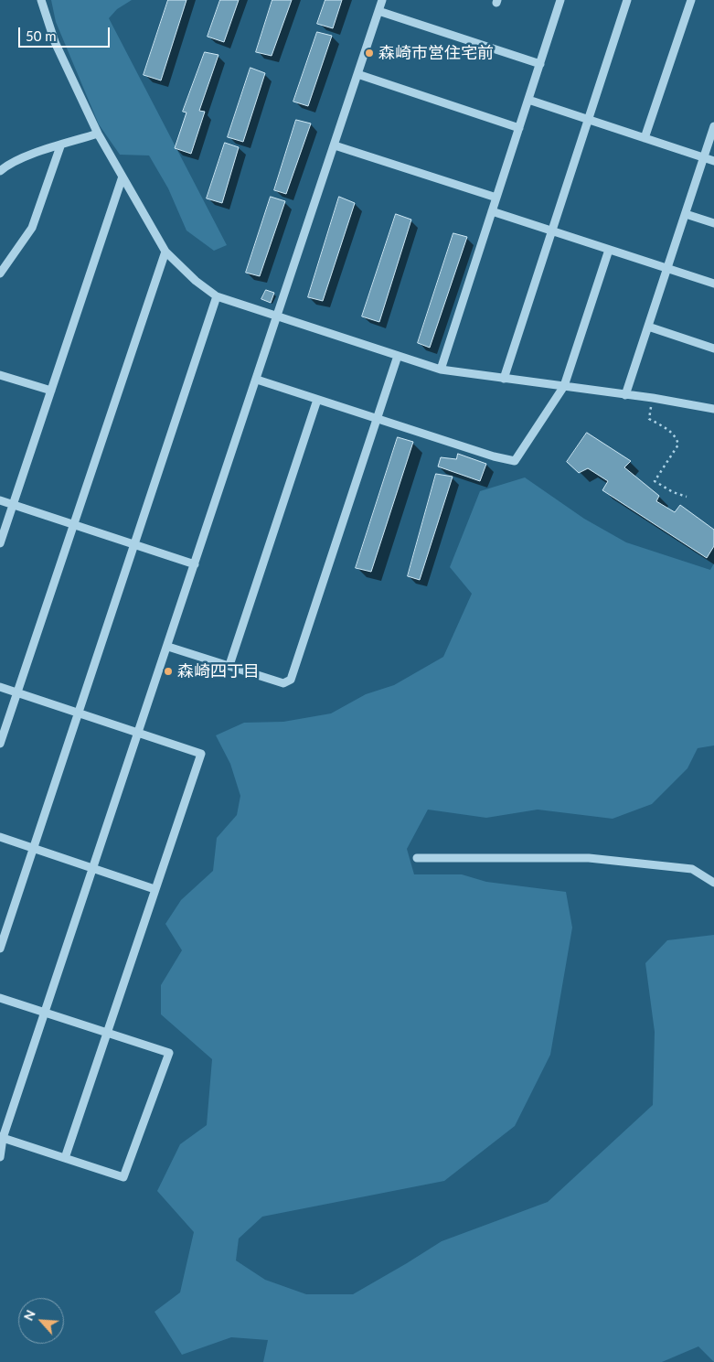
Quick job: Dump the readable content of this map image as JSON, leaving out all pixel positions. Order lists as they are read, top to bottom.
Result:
{
  "places": ["森崎市営住宅前", "森崎四丁目"],
  "scale_bar": "50 m",
  "north": "top left"
}
